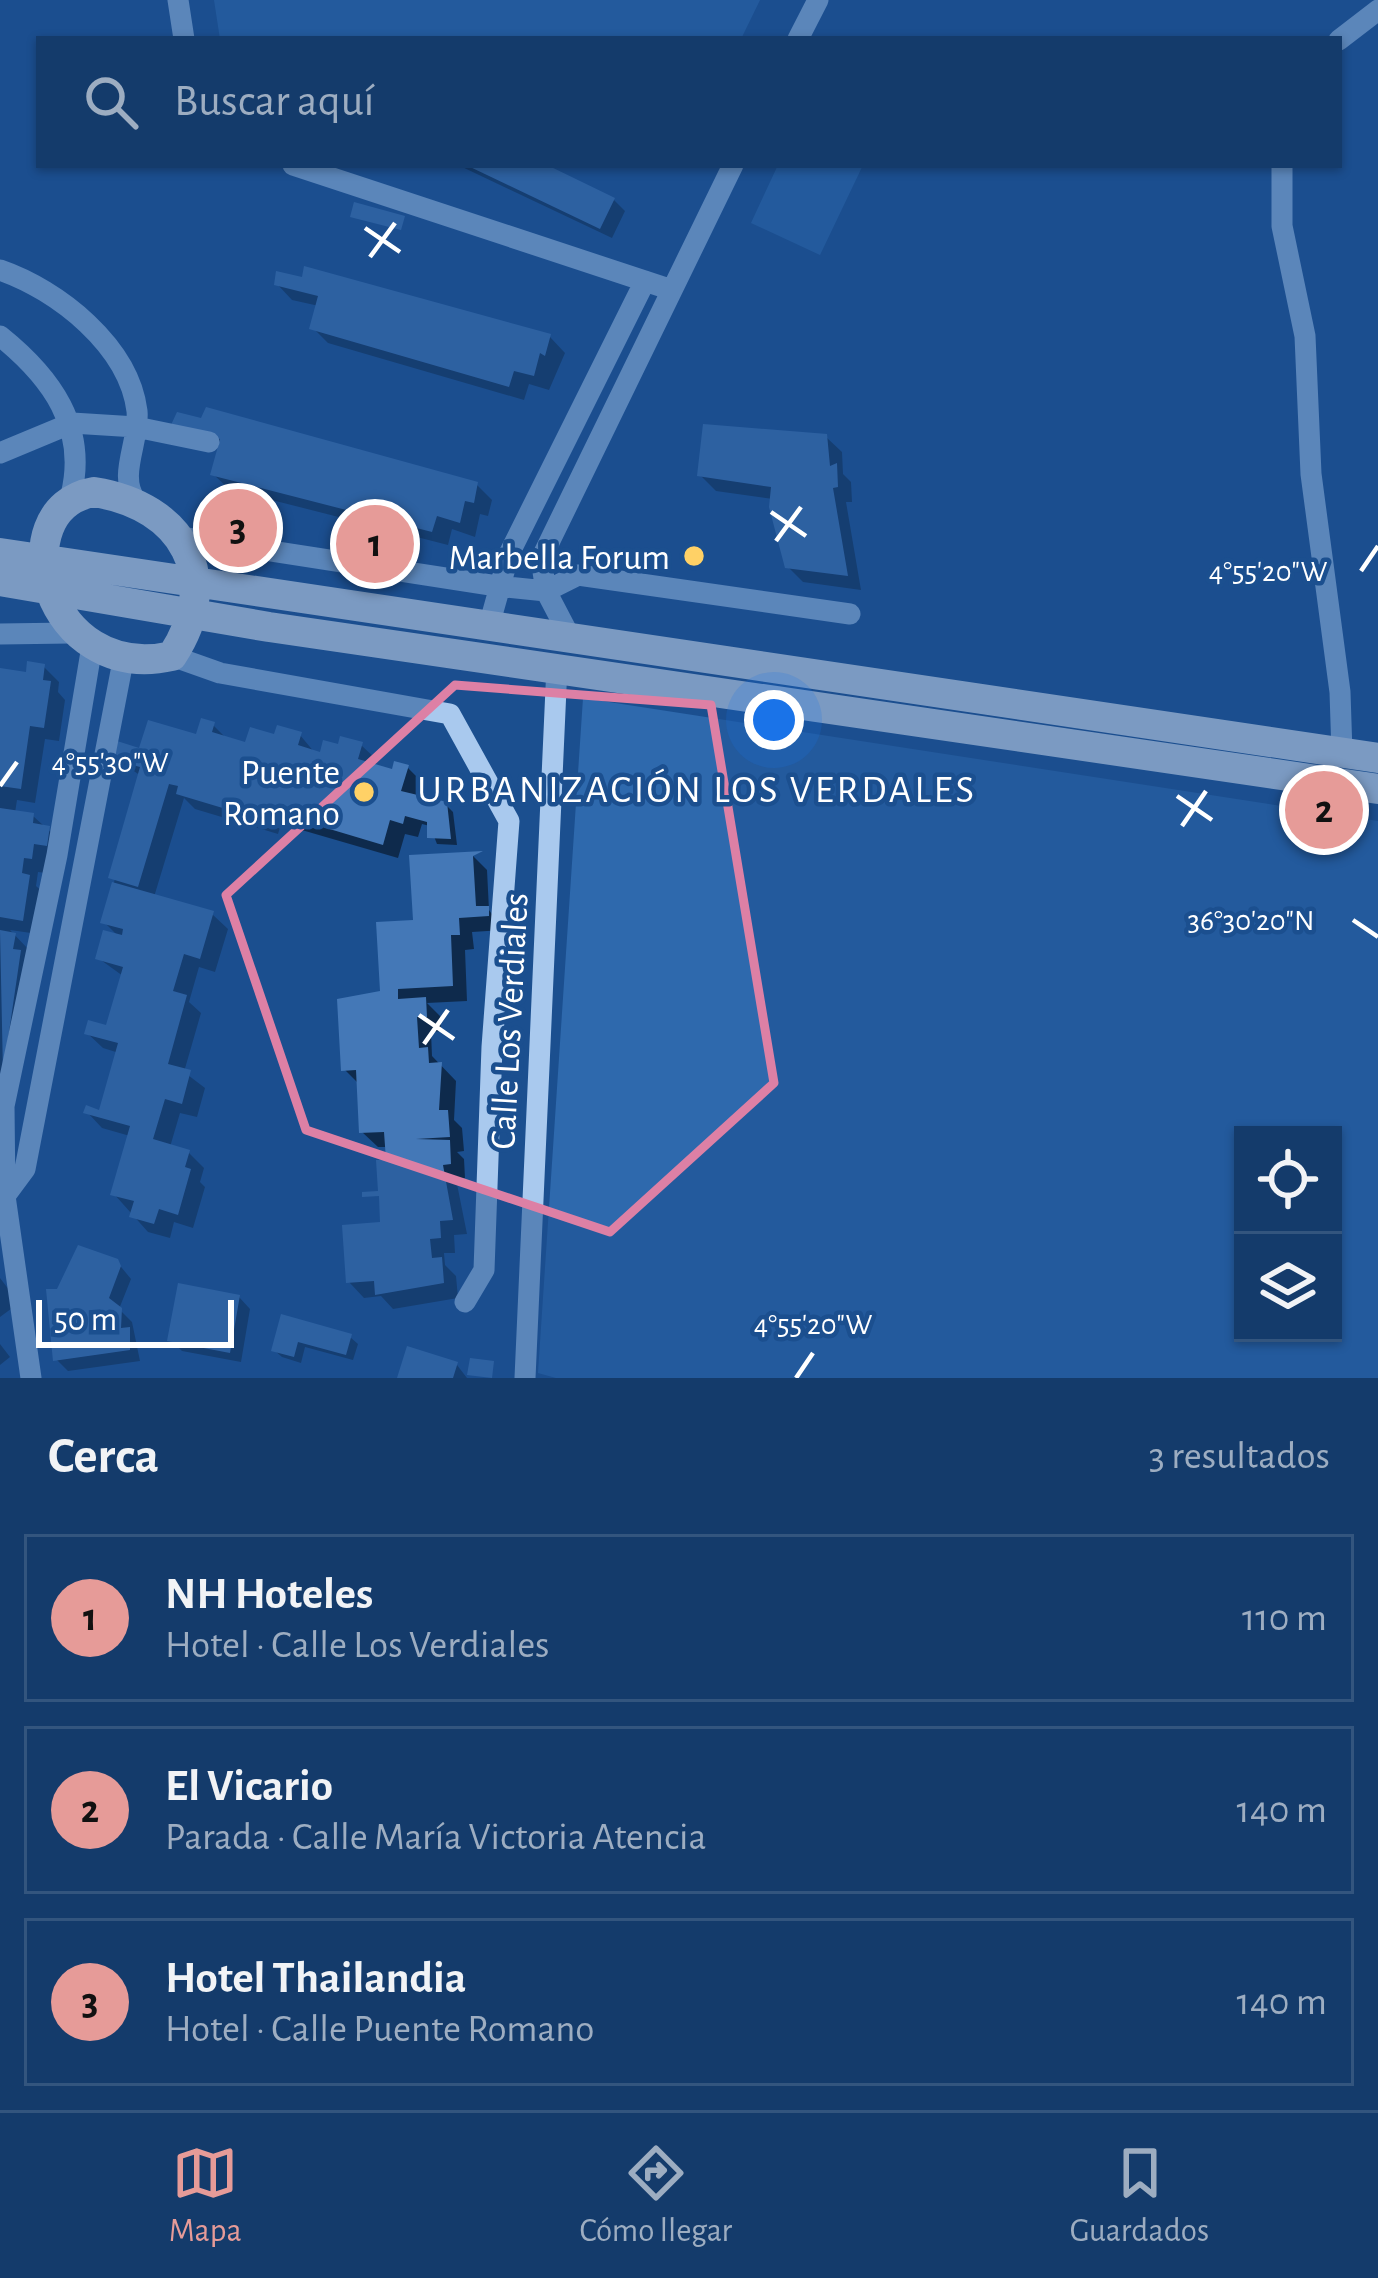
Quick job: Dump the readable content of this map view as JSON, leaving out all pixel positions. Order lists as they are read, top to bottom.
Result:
{
  "streets": {
    "street": ["Calle Los Verdiales"]
  },
  "districts": ["URBANIZACIÓN LOS VERDALES"],
  "places": ["Marbella Forum", "Puente Romano"],
  "scale_bar": "50 m",
  "page": {
    "search": "Buscar aquí",
    "pins": ["3", "1", "2"],
    "scale": "50 m",
    "heading": ["Cerca", "3 resultados"],
    "list": [
      {
        "mark": "1",
        "name": "NH Hoteles",
        "note": "Hotel · Calle Los Verdiales",
        "value": "110 m"
      },
      {
        "mark": "2",
        "name": "El Vicario",
        "note": "Parada · Calle María Victoria Atencia",
        "value": "140 m"
      },
      {
        "mark": "3",
        "name": "Hotel Thailandia",
        "note": "Hotel · Calle Puente Romano",
        "value": "140 m"
      }
    ],
    "nav": ["Mapa", "Cómo llegar", "Guardados"]
  },
  "coordinates": ["4°55'20\"W", "4°55'30\"W", "36°30'20\"N"]
}
